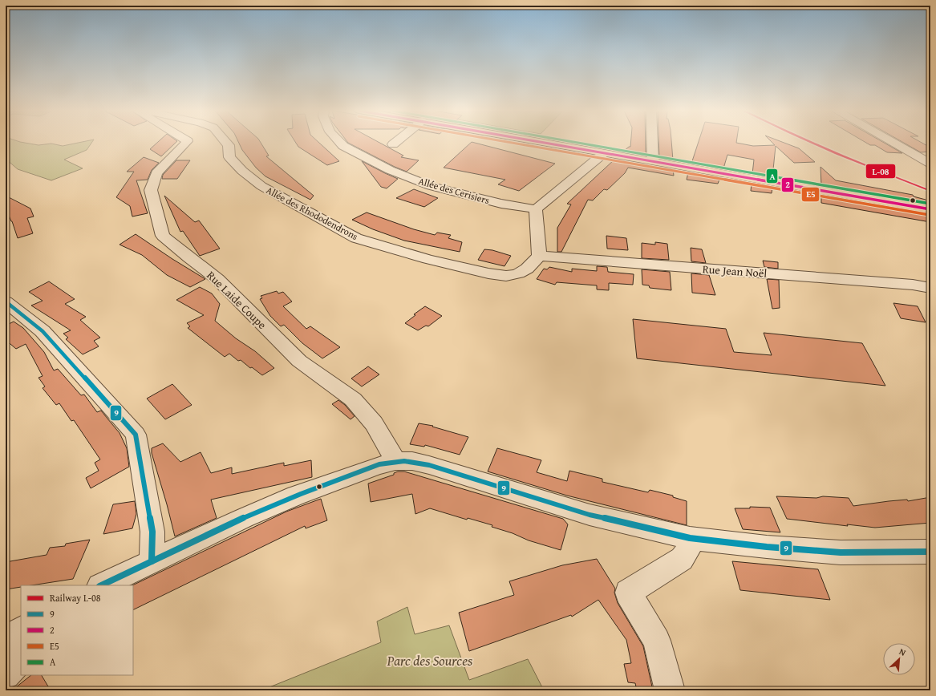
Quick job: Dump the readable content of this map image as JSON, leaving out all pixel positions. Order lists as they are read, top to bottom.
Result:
{
  "streets": {
    "street": [
      "Allée des Cerisiers",
      "Allée des Rhododendrons",
      "Rue Jean Noël",
      "Rue Laide Coupe"
    ]
  },
  "crossings": [
    ["Allée des Rhododendrons", "Rue Jean Noël"]
  ],
  "parks": ["Parc des Sources"],
  "lines": [
    "rail line L-08",
    "transit line 2",
    "transit line E5",
    "transit line A",
    "transit line 9"
  ],
  "legend": [
    "Railway L-08",
    "9",
    "2",
    "E5",
    "A"
  ],
  "north": "top right"
}
